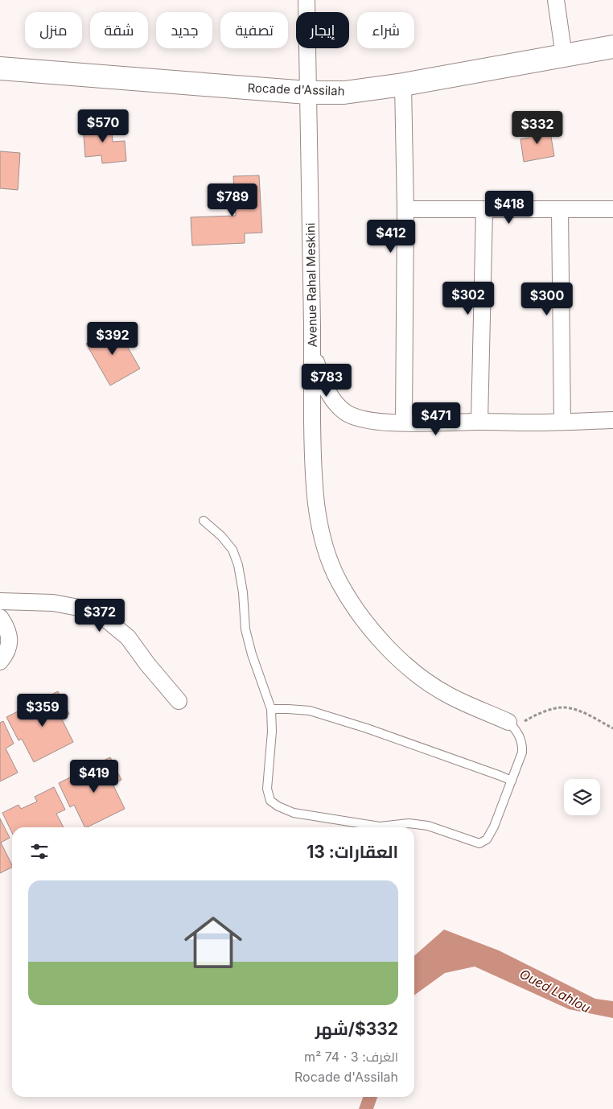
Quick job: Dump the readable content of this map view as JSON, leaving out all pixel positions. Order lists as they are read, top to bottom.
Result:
{
  "streets": {
    "street": ["Rocade d'Assilah", "Avenue Rahal Meskini"]
  },
  "crossings": [
    ["Rocade d'Assilah", "Avenue Rahal Meskini"]
  ],
  "water": ["Oued Lahlou"],
  "page": {
    "chip": [
      "شراء",
      "إيجار",
      "تصفية",
      "جديد",
      "شقة",
      "منزل"
    ],
    "price": [
      "$570",
      "$332",
      "$789",
      "$418",
      "$412",
      "$302",
      "$300",
      "$392",
      "$783",
      "$471",
      "$372",
      "$359",
      "$419"
    ],
    "heading": "العقارات: 13",
    "list": [
      {
        "name": "$332/شهر",
        "note": "الغرف: 3 · 74 m² · Rocade d'Assilah"
      }
    ]
  }
}
